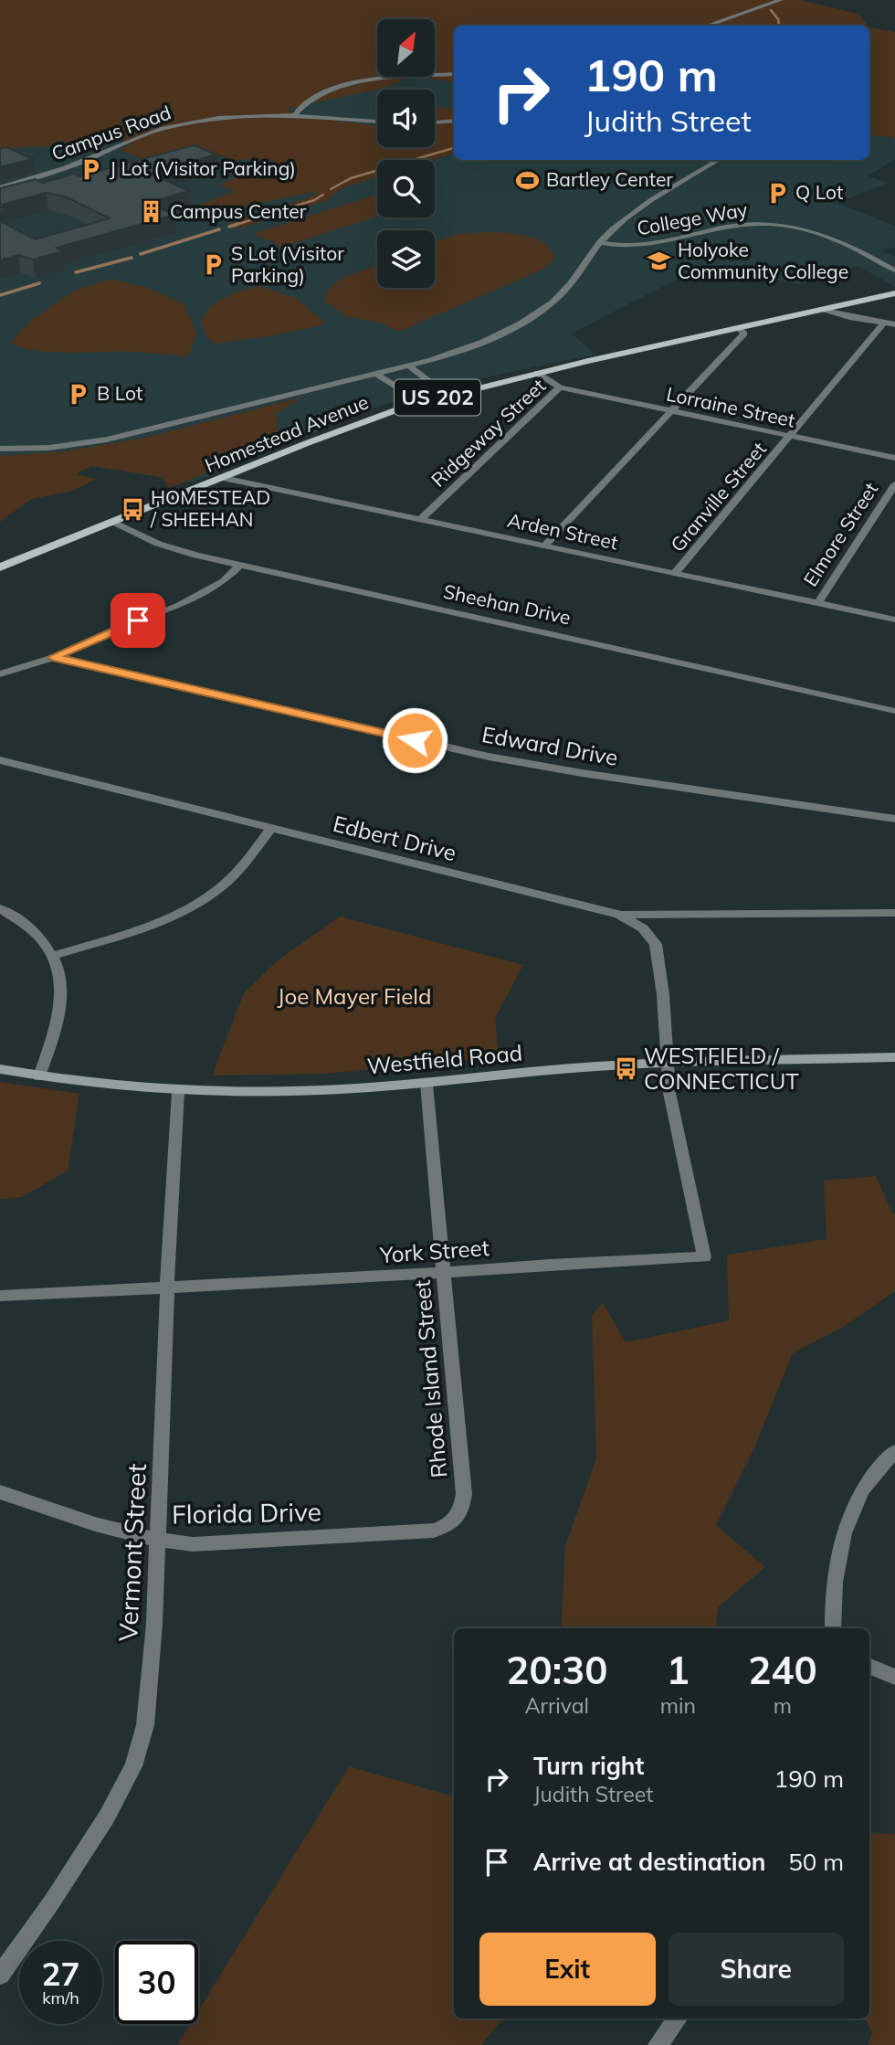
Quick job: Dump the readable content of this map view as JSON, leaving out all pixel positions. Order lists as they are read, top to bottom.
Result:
{
  "streets": {
    "main road": ["US 202", "Homestead Avenue", "Westfield Road"],
    "street": [
      "Campus Road",
      "College Way",
      "Lorraine Street",
      "Ridgeway Street",
      "Granville Street",
      "Arden Street",
      "Elmore Street",
      "Sheehan Drive",
      "Edward Drive",
      "Edbert Drive",
      "York Street",
      "Rhode Island Street",
      "Florida Drive",
      "Vermont Street"
    ]
  },
  "crossings": [
    ["Lorraine Street", "Ridgeway Street"],
    ["Lorraine Street", "Granville Street"],
    ["Ridgeway Street", "Homestead Avenue"],
    ["Ridgeway Street", "Arden Street"],
    ["Homestead Avenue", "Arden Street"],
    ["Homestead Avenue", "Sheehan Drive"],
    ["Granville Street", "Arden Street"],
    ["Arden Street", "Elmore Street"],
    ["Edbert Drive", "Westfield Road"],
    ["Edbert Drive", "York Street"],
    ["Westfield Road", "Rhode Island Street"],
    ["Westfield Road", "Vermont Street"],
    ["York Street", "Rhode Island Street"],
    ["York Street", "Vermont Street"],
    ["Rhode Island Street", "Florida Drive"],
    ["Florida Drive", "Vermont Street"]
  ],
  "parks": ["Joe Mayer Field"],
  "places": {
    "parking": [
      "J Lot (Visitor Parking)",
      "Q Lot",
      "S Lot (Visitor Parking)",
      "B Lot"
    ],
    "sports": ["Bartley Center"],
    "building": ["Campus Center"],
    "school or university": ["Holyoke Community College"],
    "bus stop": ["HOMESTEAD / SHEEHAN", "WESTFIELD / CONNECTICUT"]
  },
  "north": "top right",
  "page": {
    "turn": ["190 m", "Judith Street"],
    "eta": [
      "20:30",
      "Arrival",
      "1",
      "min",
      "240",
      "m"
    ],
    "list": [
      {
        "name": "Turn right",
        "note": "Judith Street",
        "value": "190 m"
      },
      {
        "name": "Arrive at destination",
        "value": "50 m"
      }
    ],
    "buttons": ["Exit", "Share"],
    "speed": "27 km/h",
    "limit": "30"
  }
}
